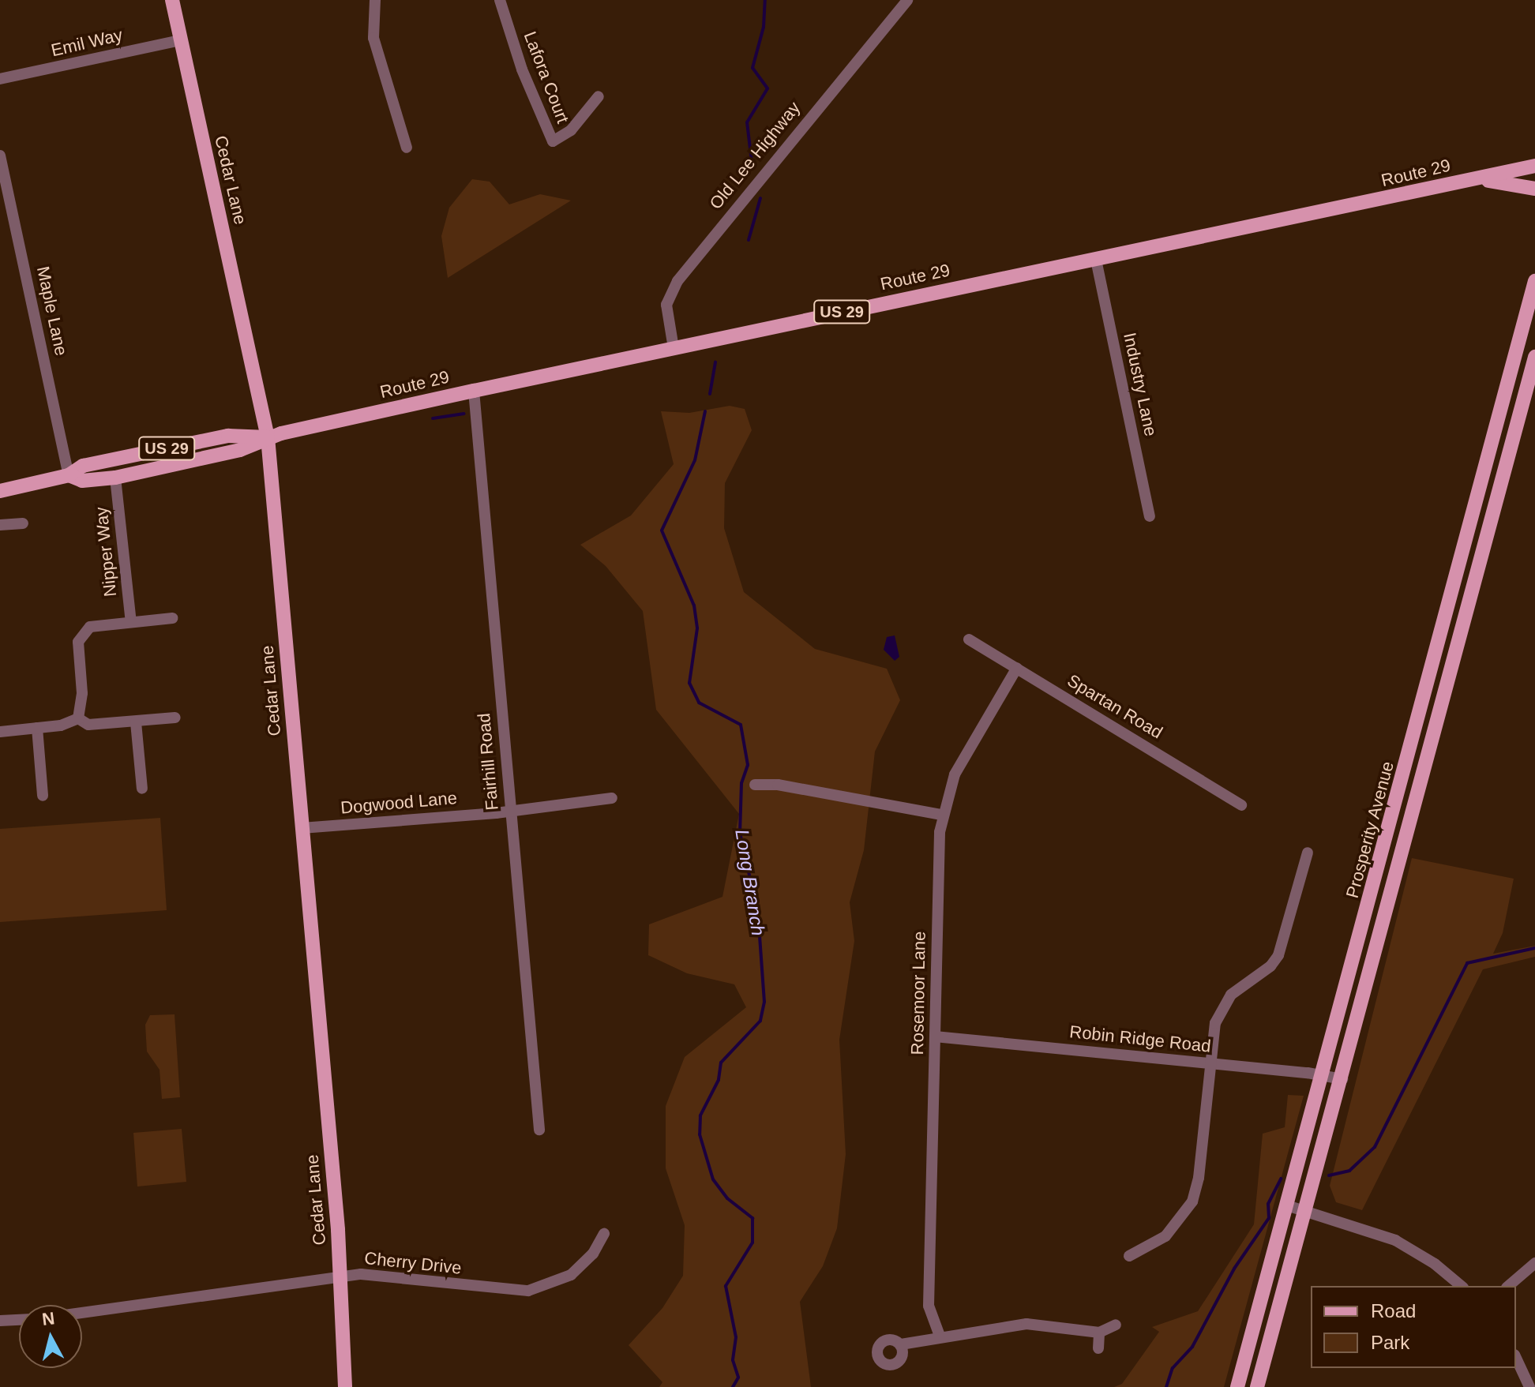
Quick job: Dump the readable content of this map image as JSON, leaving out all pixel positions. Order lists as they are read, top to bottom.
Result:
{
  "streets": {
    "main road": [
      "Route 29",
      "Cedar Lane",
      "US 29",
      "Prosperity Avenue"
    ],
    "street": [
      "Emil Way",
      "Lafora Court",
      "Old Lee Highway",
      "Maple Lane",
      "Industry Lane",
      "Nipper Way",
      "Spartan Road",
      "Fairhill Road",
      "Dogwood Lane",
      "Rosemoor Lane",
      "Robin Ridge Road",
      "Cherry Drive"
    ]
  },
  "crossings": [
    ["Emil Way", "Cedar Lane"],
    ["Old Lee Highway", "Route 29"],
    ["Route 29", "Cedar Lane"],
    ["Route 29", "Maple Lane"],
    ["Route 29", "Industry Lane"],
    ["Route 29", "Nipper Way"],
    ["Route 29", "Fairhill Road"],
    ["Cedar Lane", "Dogwood Lane"],
    ["Cedar Lane", "Cherry Drive"],
    ["Spartan Road", "Rosemoor Lane"],
    ["Fairhill Road", "Dogwood Lane"],
    ["Prosperity Avenue", "Robin Ridge Road"],
    ["Rosemoor Lane", "Robin Ridge Road"]
  ],
  "water": ["Long Branch"],
  "legend": ["Road", "Park"],
  "north": "top"
}
